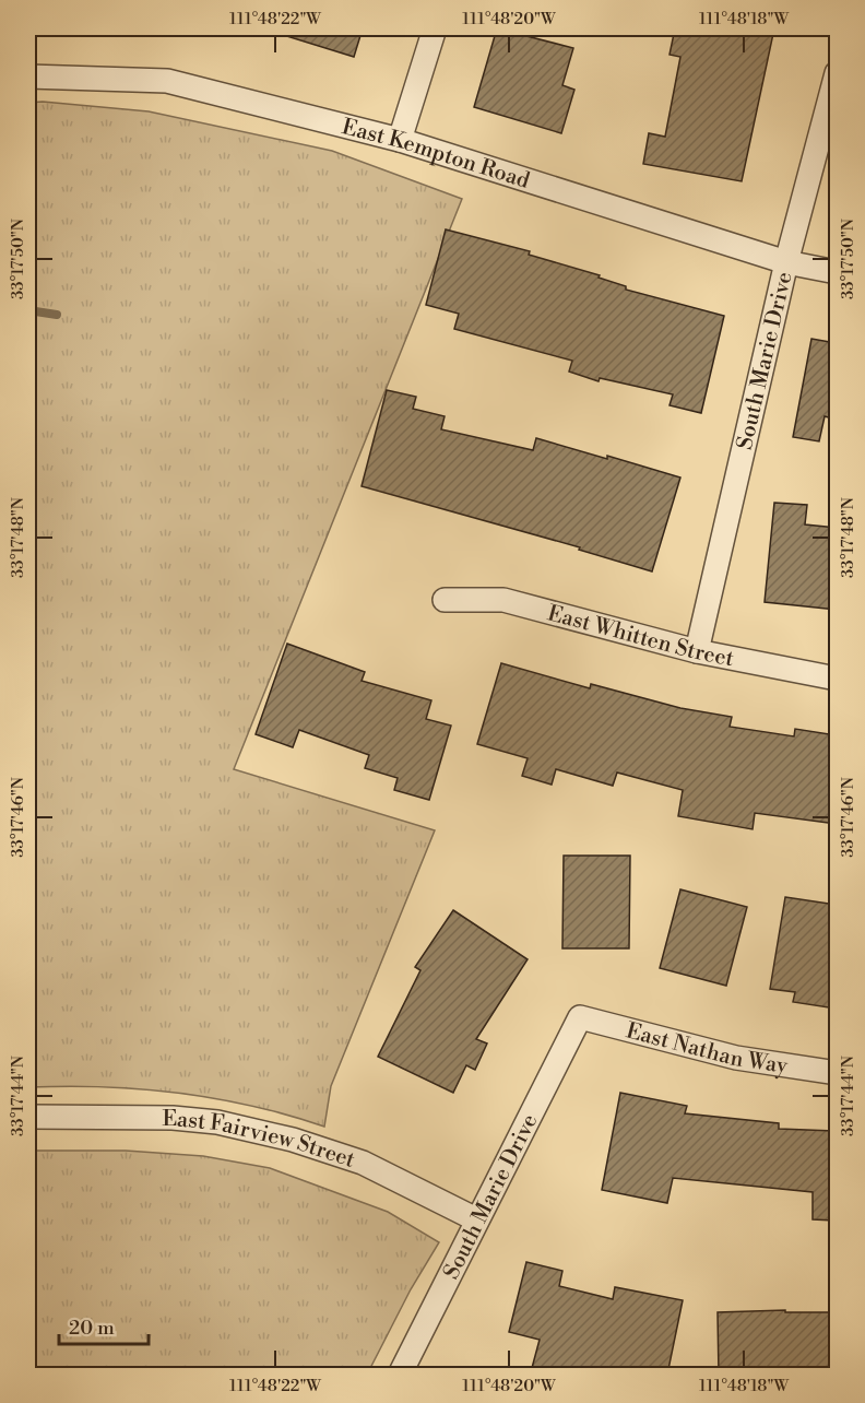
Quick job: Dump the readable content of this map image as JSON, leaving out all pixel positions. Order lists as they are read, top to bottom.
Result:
{
  "streets": {
    "street": [
      "East Kempton Road",
      "South Marie Drive",
      "East Whitten Street",
      "East Nathan Way",
      "East Fairview Street"
    ]
  },
  "crossings": [
    ["East Kempton Road", "South Marie Drive"],
    ["South Marie Drive", "East Whitten Street"],
    ["South Marie Drive", "East Nathan Way"],
    ["South Marie Drive", "East Fairview Street"]
  ],
  "scale_bar": "20 m",
  "coordinates": [
    "111°48'22\"W",
    "111°48'20\"W",
    "111°48'18\"W",
    "33°17'50\"N",
    "33°17'48\"N",
    "33°17'46\"N",
    "33°17'44\"N"
  ]
}
